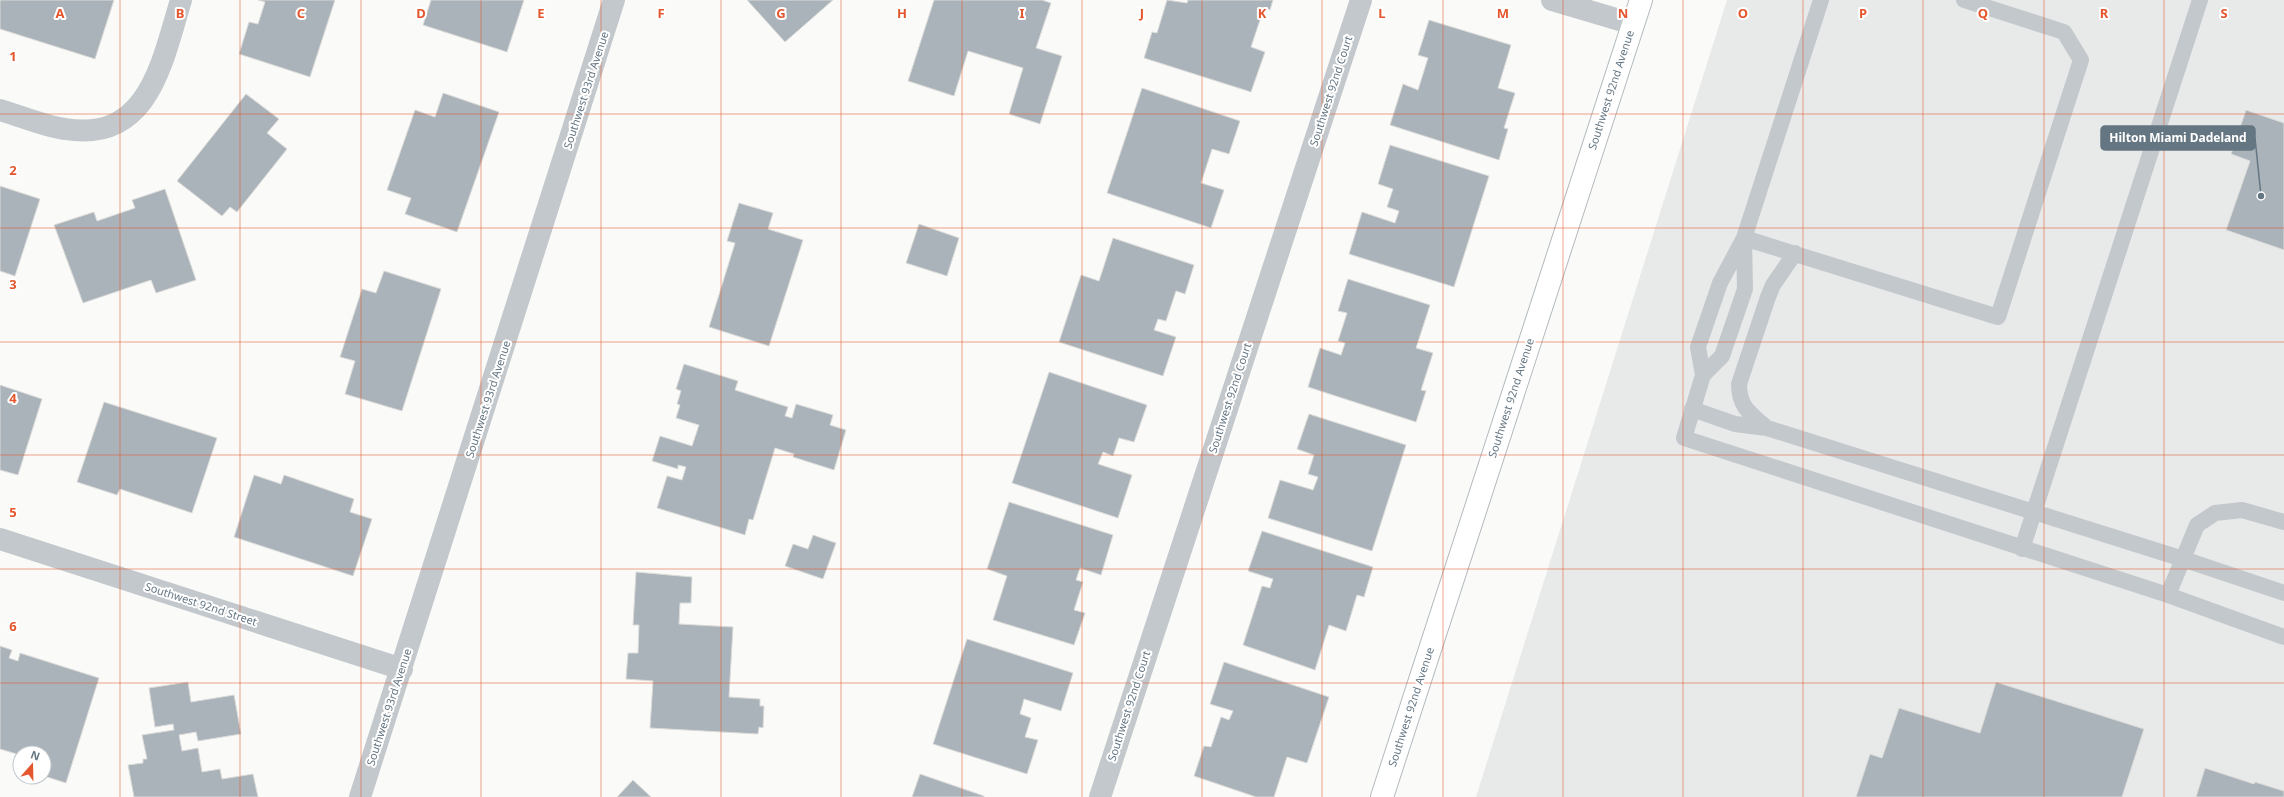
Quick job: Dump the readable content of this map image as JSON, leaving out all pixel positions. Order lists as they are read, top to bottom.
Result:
{
  "streets": {
    "street": [
      "Southwest 93rd Avenue",
      "Southwest 92nd Avenue",
      "Southwest 92nd Court",
      "Southwest 92nd Street"
    ]
  },
  "crossings": [
    ["Southwest 93rd Avenue", "Southwest 92nd Street"]
  ],
  "places": ["Hilton Miami Dadeland"],
  "north": "top",
  "grid": {
    "columns": [
      "A",
      "B",
      "C",
      "D",
      "E",
      "F",
      "G",
      "H",
      "I",
      "J",
      "K",
      "L",
      "M",
      "N",
      "O",
      "P",
      "Q",
      "R",
      "S"
    ],
    "rows": [
      "1",
      "2",
      "3",
      "4",
      "5",
      "6"
    ]
  }
}
